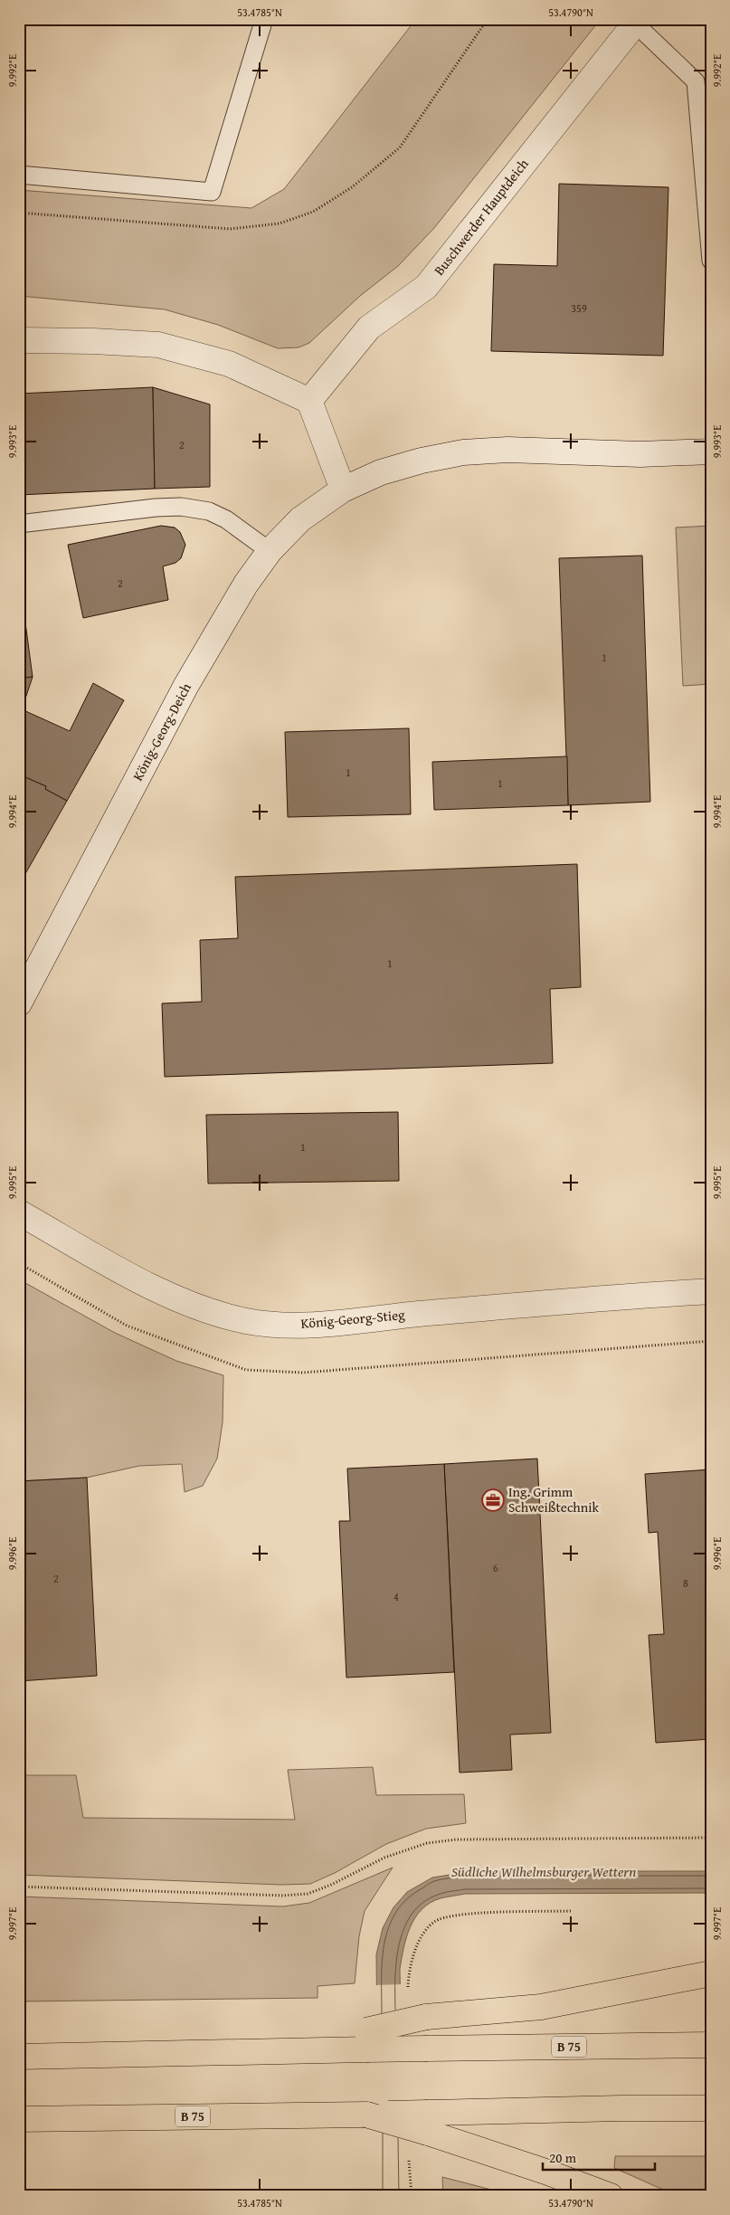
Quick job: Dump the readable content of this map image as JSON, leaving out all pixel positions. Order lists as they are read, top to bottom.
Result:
{
  "streets": {
    "highway": ["B 75"],
    "street": ["Buschwerder Hauptdeich", "König-Georg-Deich", "König-Georg-Stieg"]
  },
  "water": ["Südliche Wilhelmsburger Wettern"],
  "places": {
    "office": ["Ing. Grimm Schweißtechnik"]
  },
  "house_numbers": [
    "359",
    "2",
    "2",
    "1",
    "1",
    "1",
    "1",
    "1",
    "6",
    "2",
    "8",
    "4"
  ],
  "scale_bar": "20 m",
  "coordinates": [
    "53.4785°N",
    "53.4790°N",
    "9.992°E",
    "9.993°E",
    "9.994°E",
    "9.995°E",
    "9.996°E",
    "9.997°E"
  ]
}
